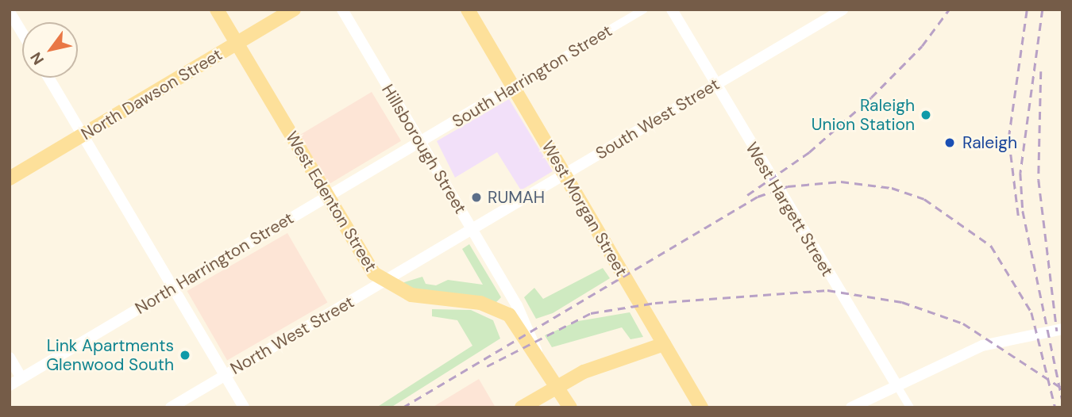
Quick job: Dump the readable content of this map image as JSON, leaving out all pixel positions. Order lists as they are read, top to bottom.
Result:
{
  "streets": {
    "main road": ["North Dawson Street", "West Edenton Street", "West Morgan Street"],
    "street": [
      "South Harrington Street",
      "South West Street",
      "Hillsborough Street",
      "West Hargett Street",
      "North Harrington Street",
      "North West Street"
    ]
  },
  "crossings": [
    ["South Harrington Street", "Hillsborough Street"],
    ["South Harrington Street", "West Morgan Street"],
    ["South Harrington Street", "North Harrington Street"],
    ["North Dawson Street", "West Edenton Street"],
    ["South West Street", "Hillsborough Street"],
    ["South West Street", "West Morgan Street"],
    ["South West Street", "West Hargett Street"],
    ["South West Street", "North West Street"],
    ["Hillsborough Street", "West Edenton Street"],
    ["Hillsborough Street", "North Harrington Street"],
    ["Hillsborough Street", "North West Street"],
    ["West Edenton Street", "North Harrington Street"],
    ["West Edenton Street", "North West Street"]
  ],
  "places": [
    "Raleigh Union Station",
    "Raleigh",
    "RUMAH",
    "Link Apartments Glenwood South"
  ],
  "north": "bottom left"
}
